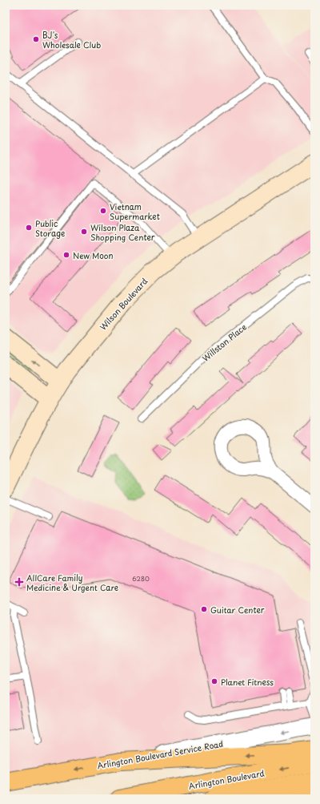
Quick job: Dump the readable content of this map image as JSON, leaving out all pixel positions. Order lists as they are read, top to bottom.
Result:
{
  "streets": {
    "main road": ["Wilson Boulevard", "Arlington Boulevard Service Road", "Arlington Boulevard"],
    "lane": ["Willston Place"]
  },
  "one_way": ["Arlington Boulevard Service Road"],
  "places": {
    "other": [
      "BJ's Wholesale Club",
      "Vietnam Supermarket",
      "Public Storage",
      "Wilson Plaza Shopping Center",
      "New Moon",
      "Guitar Center",
      "Planet Fitness"
    ],
    "health": ["AllCare Family Medicine & Urgent Care"]
  },
  "house_numbers": ["6280"]
}
